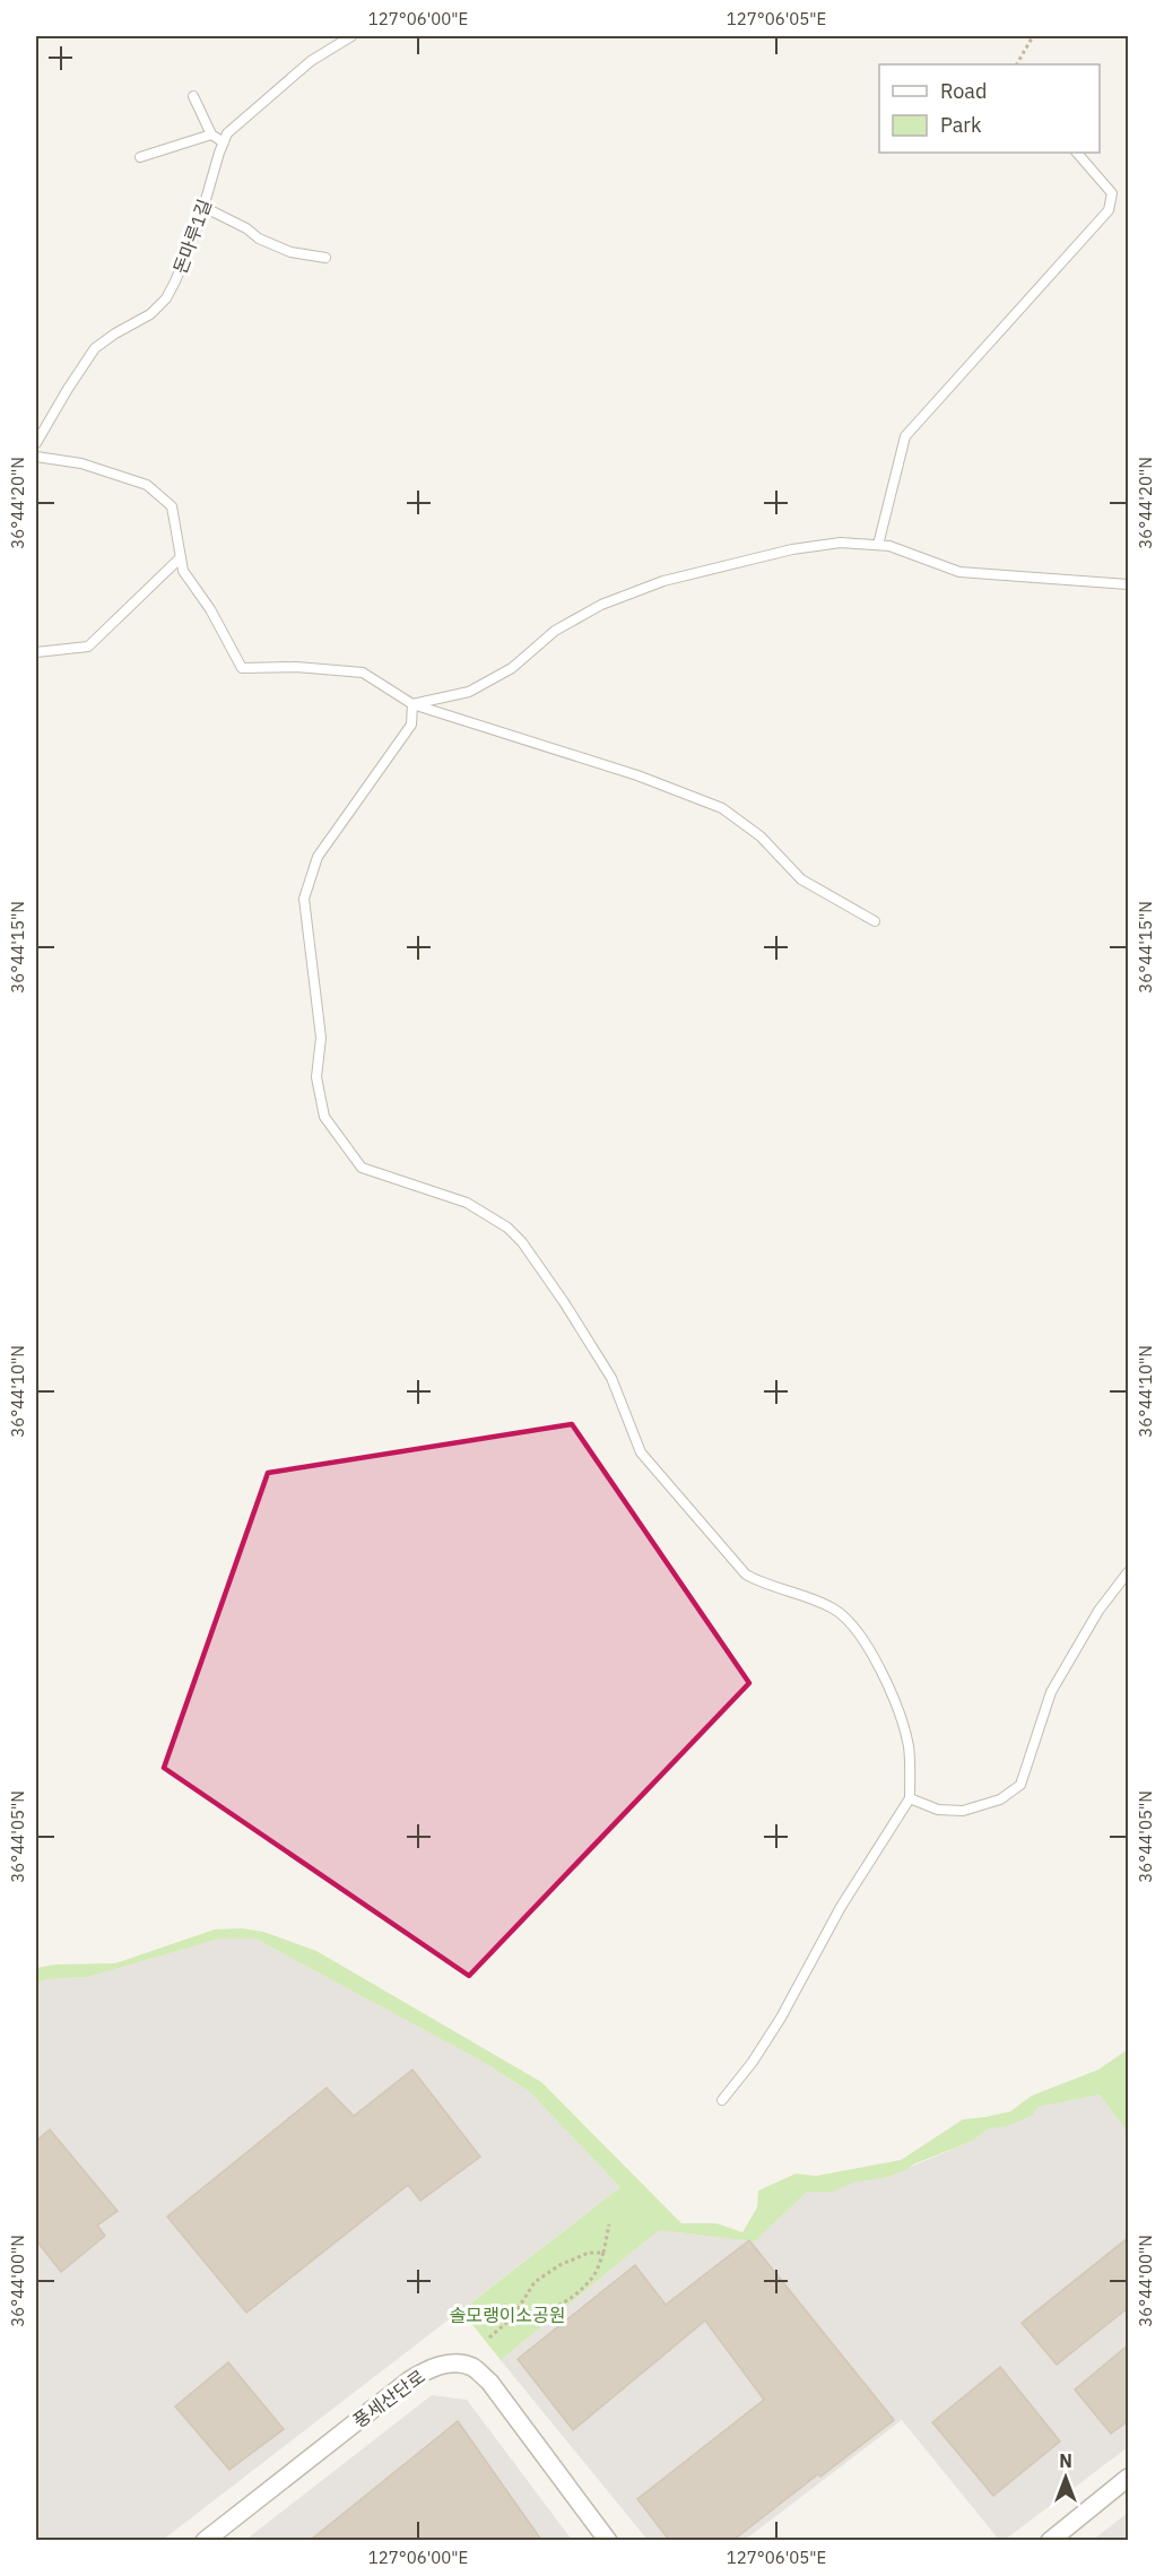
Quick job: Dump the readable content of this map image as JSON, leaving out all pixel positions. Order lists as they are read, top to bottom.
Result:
{
  "streets": {
    "street": ["풍세산단로"],
    "lane": ["돈마루1길"]
  },
  "parks": ["솔모랭이소공원"],
  "legend": ["Road", "Park"],
  "north": "top",
  "coordinates": [
    "127°06'00\"E",
    "127°06'05\"E",
    "36°44'20\"N",
    "36°44'15\"N",
    "36°44'10\"N",
    "36°44'05\"N",
    "36°44'00\"N"
  ]
}
